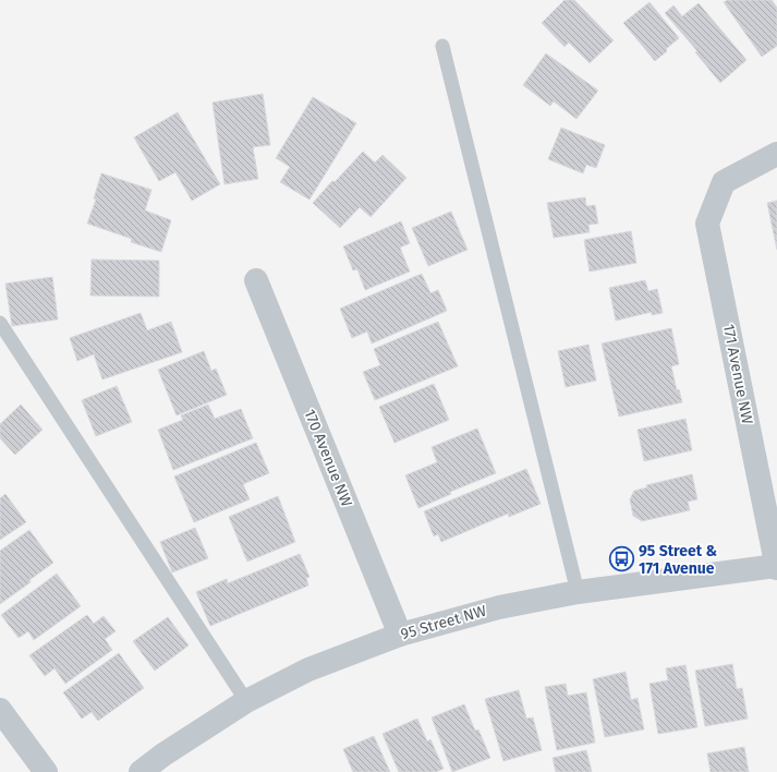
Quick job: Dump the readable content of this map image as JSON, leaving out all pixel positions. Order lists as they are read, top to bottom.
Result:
{
  "streets": {
    "street": ["171 Avenue NW", "170 Avenue NW", "95 Street NW"]
  },
  "crossings": [
    ["171 Avenue NW", "95 Street NW"],
    ["170 Avenue NW", "95 Street NW"]
  ],
  "places": {
    "bus stop": ["95 Street & 171 Avenue"]
  }
}
